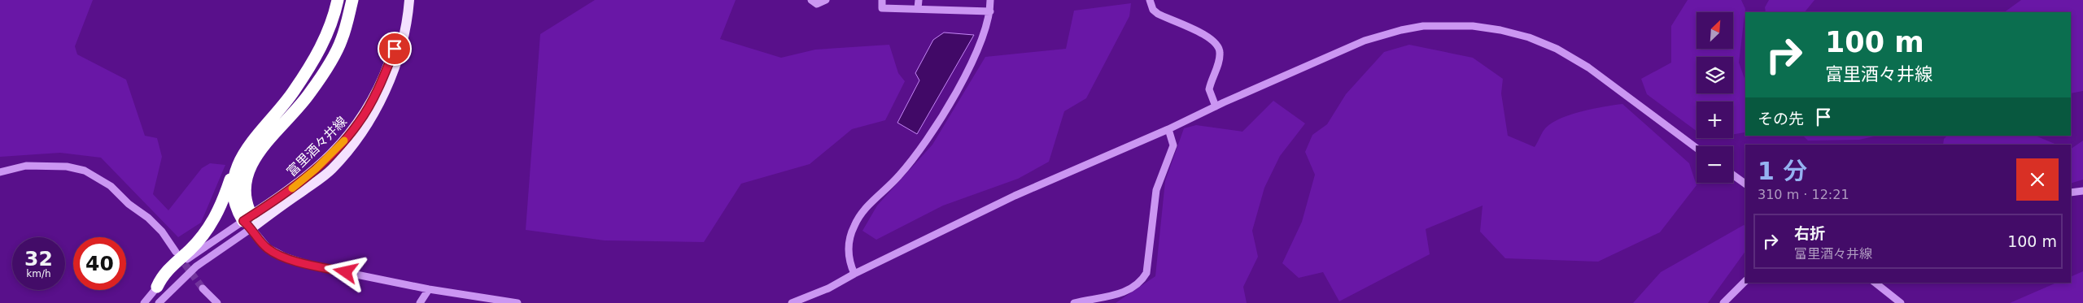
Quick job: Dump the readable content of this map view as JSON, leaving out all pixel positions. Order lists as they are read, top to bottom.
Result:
{
  "streets": {
    "main road": ["富里酒々井線"]
  },
  "north": "top right",
  "page": {
    "map_buttons": ["+", "−"],
    "turn": ["100 m", "富里酒々井線"],
    "then": "その先",
    "heading": ["1 分", "310 m · 12:21"],
    "list": [
      {
        "name": "右折",
        "note": "富里酒々井線",
        "value": "100 m"
      }
    ],
    "speed": "32 km/h",
    "limit": "40"
  }
}
